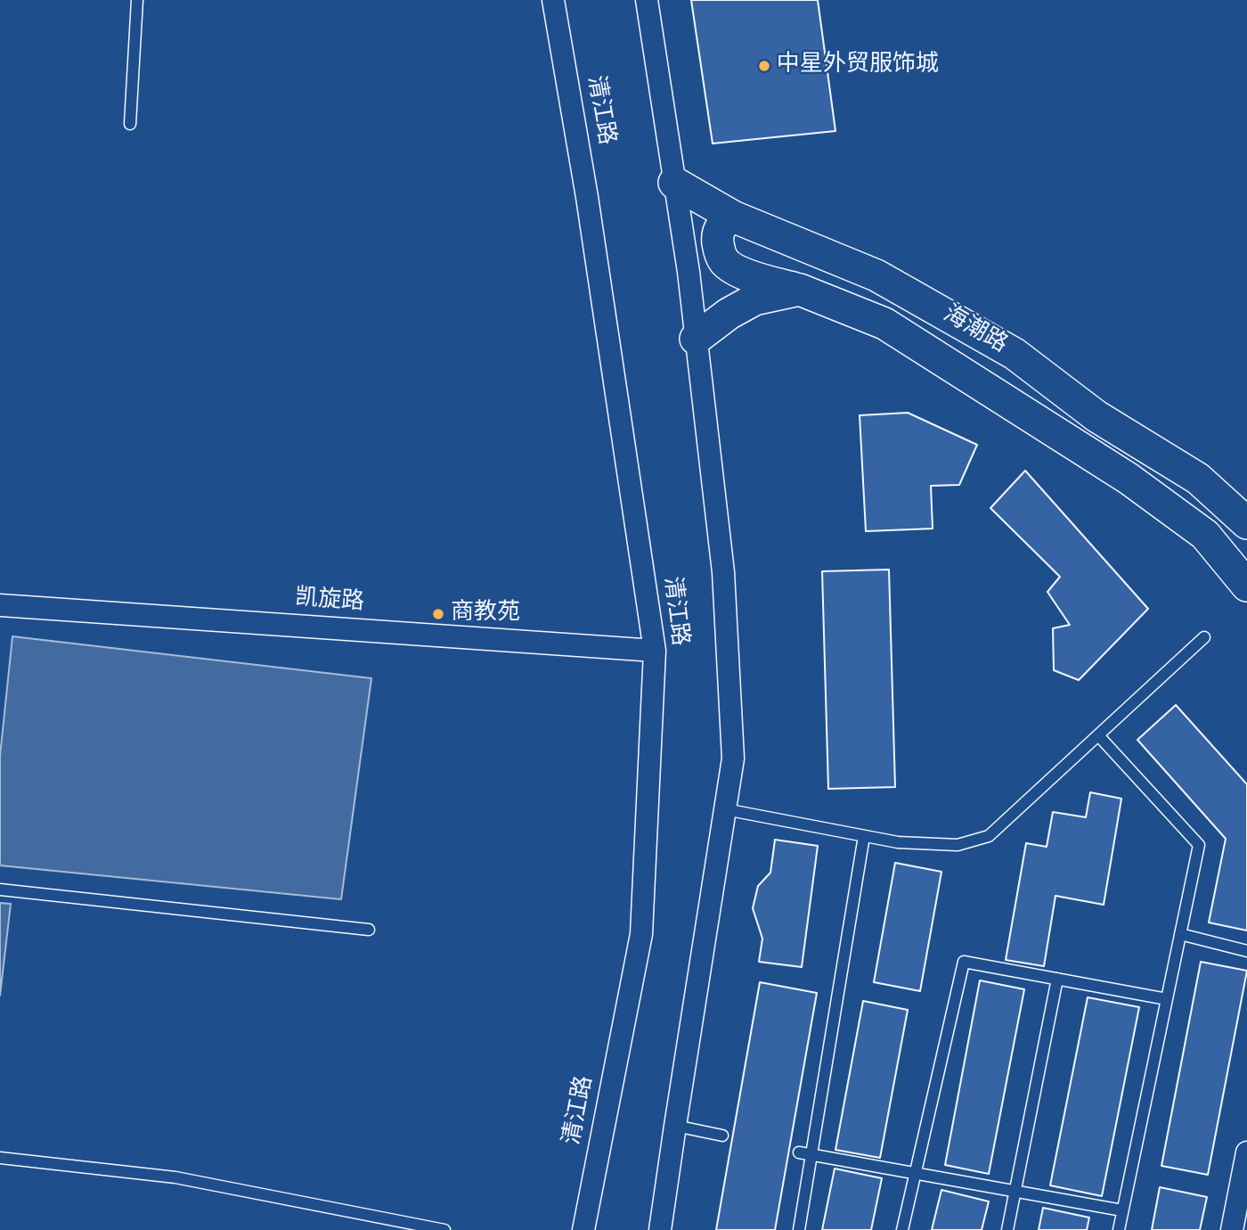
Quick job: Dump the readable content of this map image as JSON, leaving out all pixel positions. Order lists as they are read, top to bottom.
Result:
{
  "streets": {
    "main road": ["海潮路"],
    "street": ["清江路", "凯旋路"]
  },
  "crossings": [
    ["清江路", "海潮路"],
    ["清江路", "凯旋路"]
  ],
  "places": ["中星外贸服饰城", "商教苑"]
}
